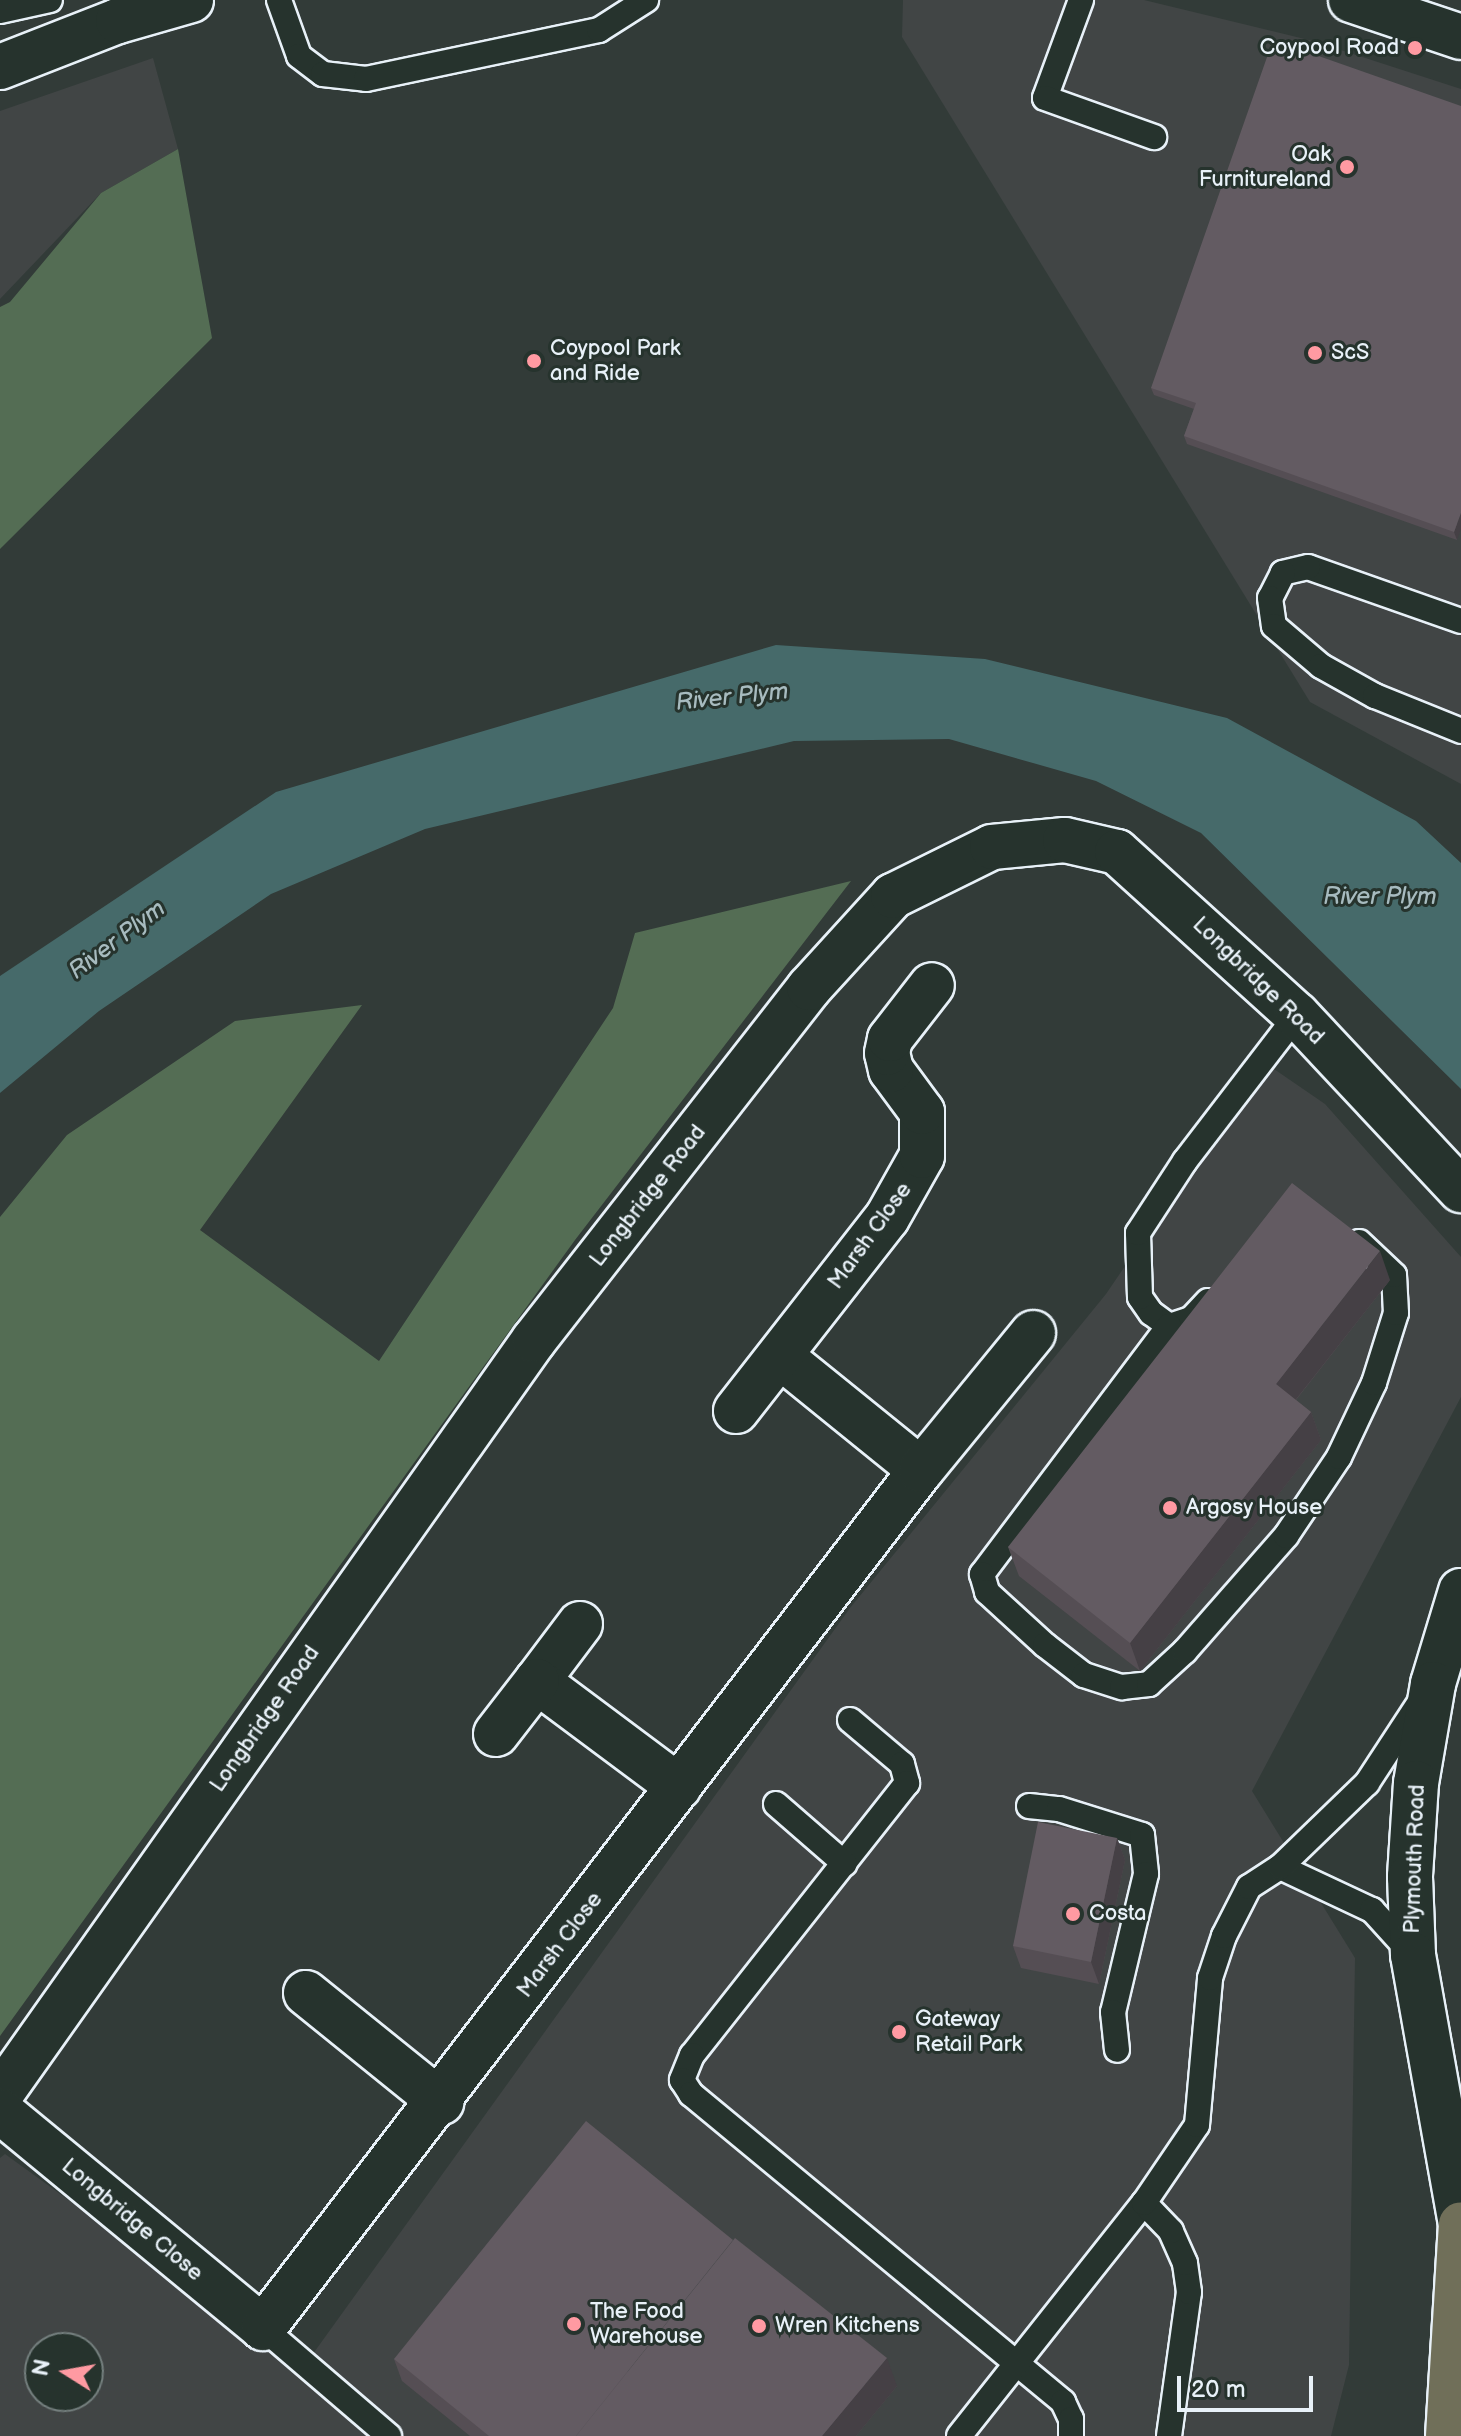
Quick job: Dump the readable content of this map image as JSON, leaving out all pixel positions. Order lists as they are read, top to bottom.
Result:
{
  "streets": {
    "street": [
      "Longbridge Road",
      "Marsh Close",
      "Plymouth Road",
      "Longbridge Close"
    ]
  },
  "crossings": [
    ["Marsh Close", "Longbridge Close"]
  ],
  "water": ["River Plym"],
  "places": [
    "Coypool Road",
    "Oak Furnitureland",
    "ScS",
    "Coypool Park and Ride",
    "Argosy House",
    "Costa",
    "Gateway Retail Park",
    "The Food Warehouse",
    "Wren Kitchens"
  ],
  "scale_bar": "20 m",
  "north": "left"
}
